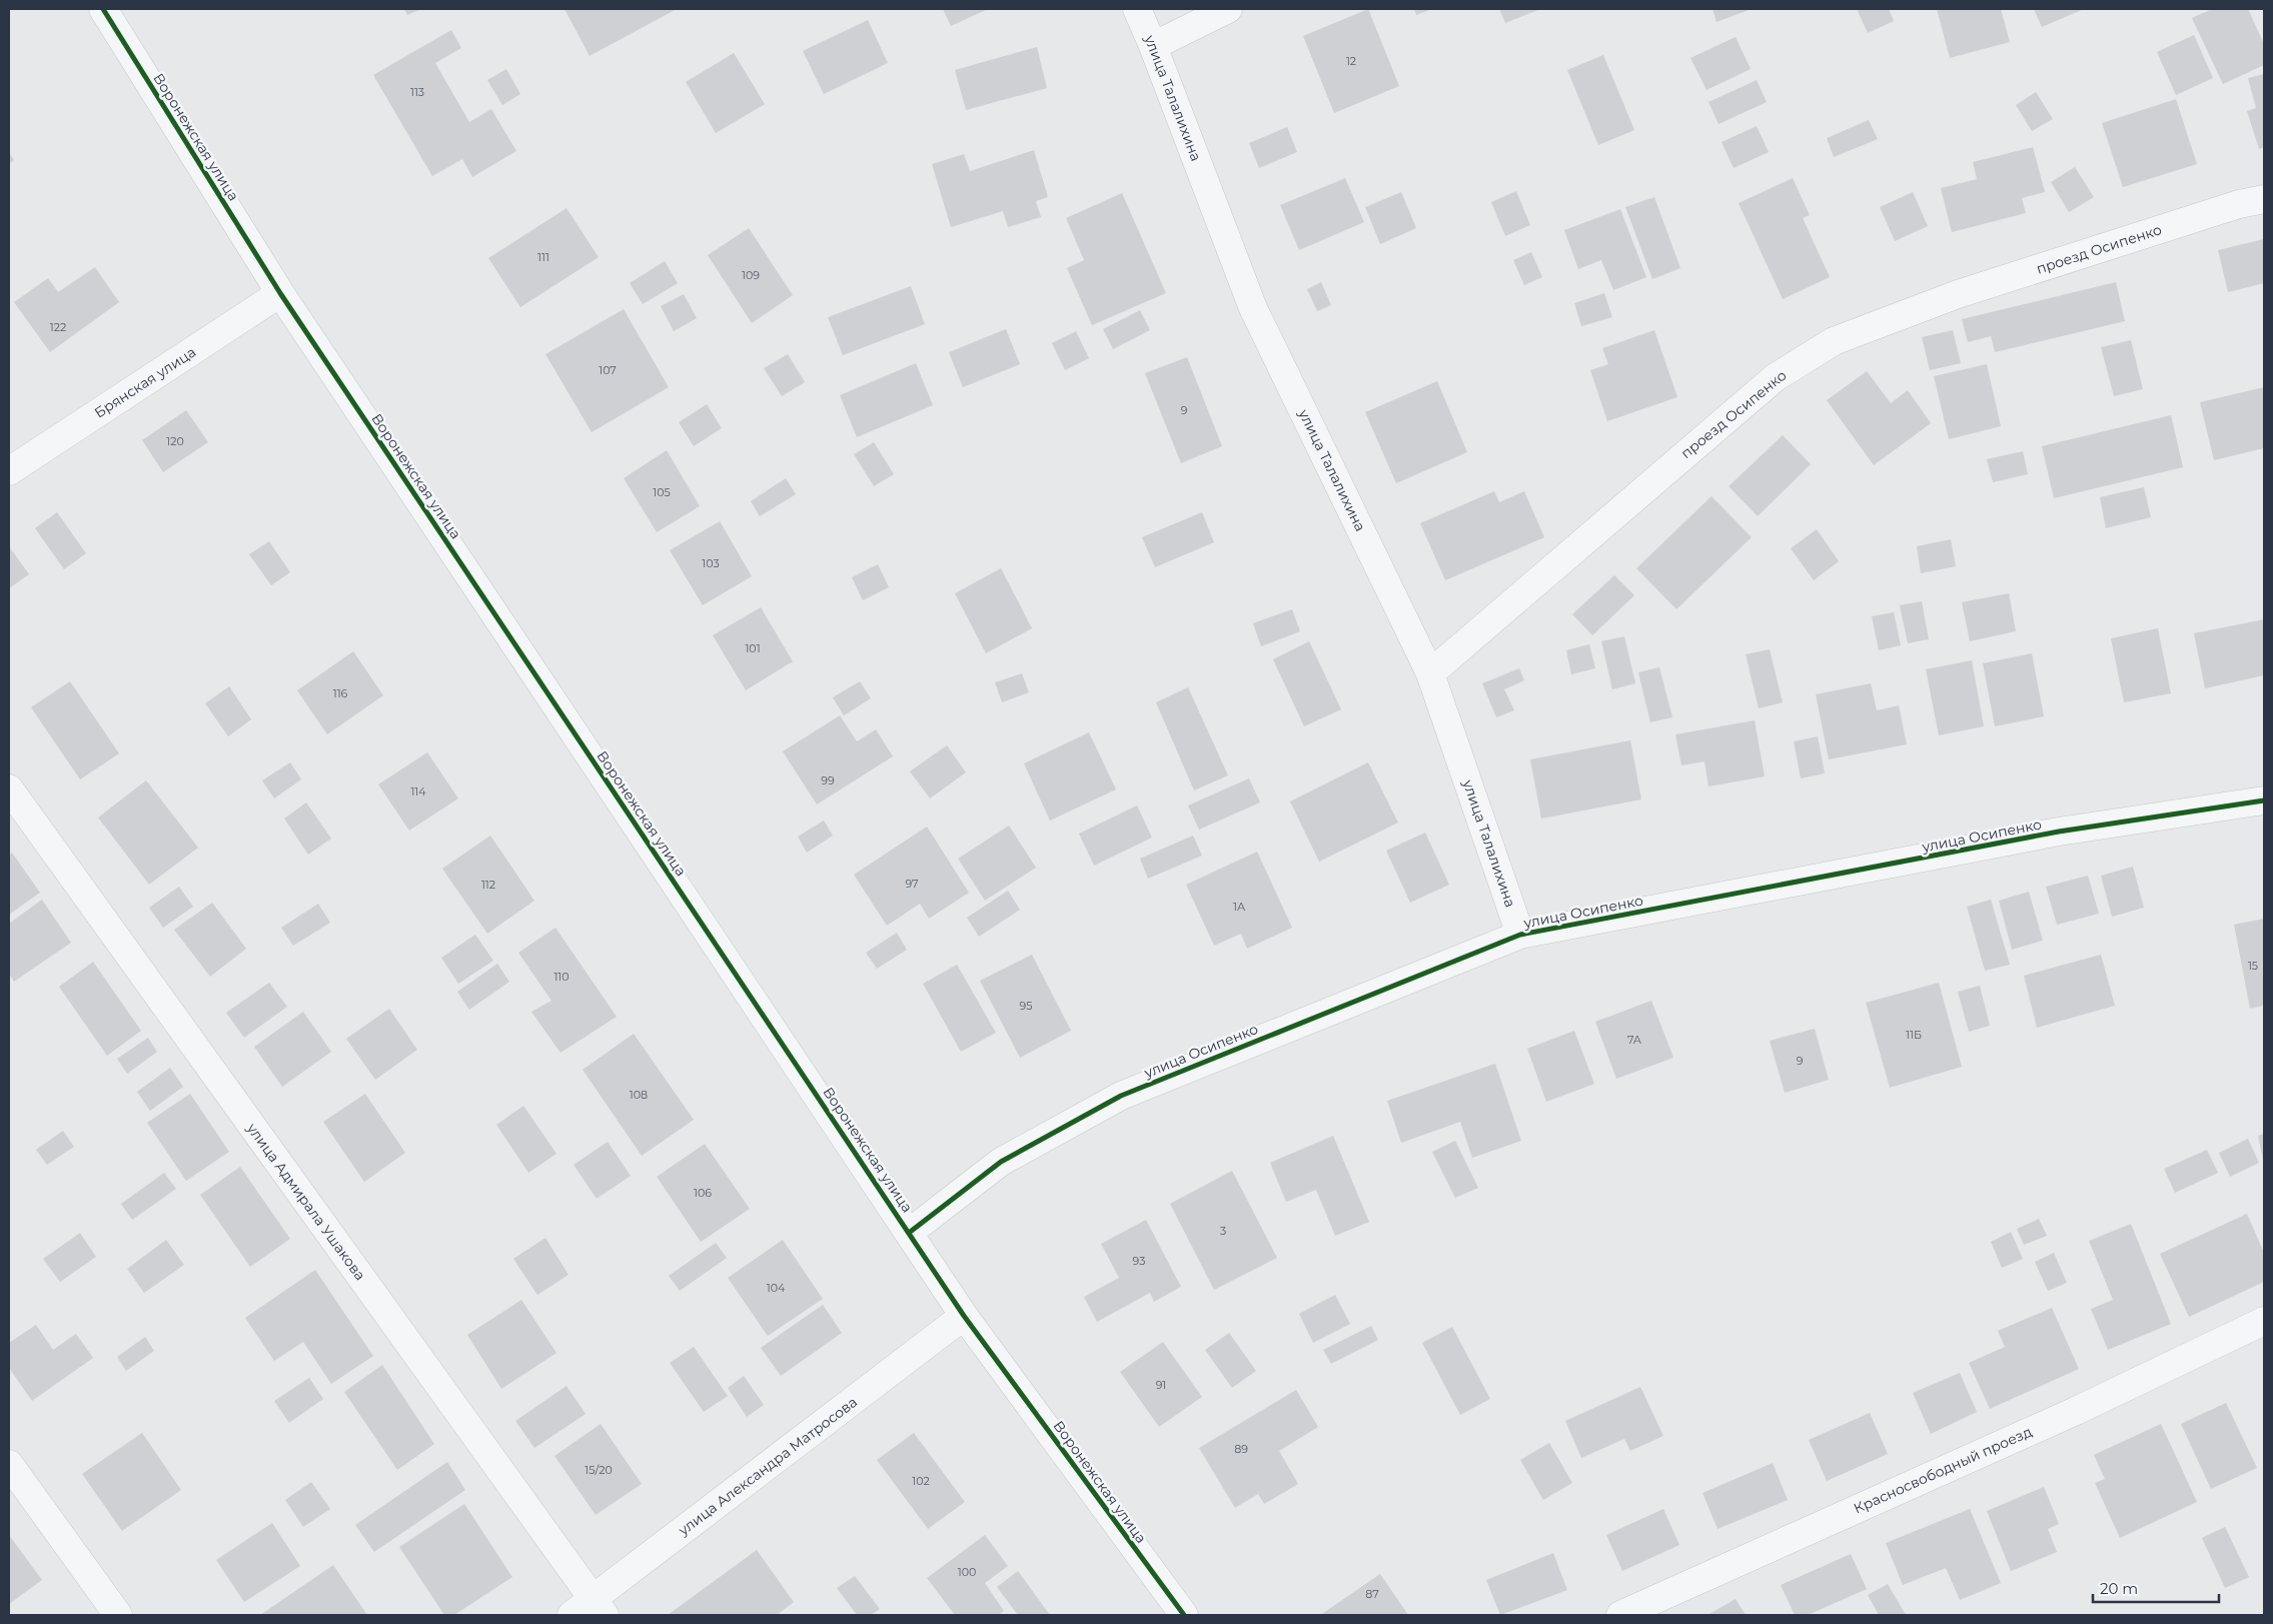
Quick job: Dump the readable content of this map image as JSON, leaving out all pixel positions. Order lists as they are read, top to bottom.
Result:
{
  "streets": {
    "street": [
      "улица Талалихина",
      "Воронежская улица",
      "проезд Осипенко",
      "Брянская улица",
      "улица Осипенко",
      "улица Адмирала Ушакова",
      "улица Александра Матросова",
      "Красносвободный проезд"
    ]
  },
  "crossings": [
    ["улица Талалихина", "проезд Осипенко"],
    ["улица Талалихина", "улица Осипенко"],
    ["Воронежская улица", "Брянская улица"],
    ["Воронежская улица", "улица Осипенко"],
    ["Воронежская улица", "улица Александра Матросова"],
    ["улица Адмирала Ушакова", "улица Александра Матросова"]
  ],
  "house_numbers": [
    "12",
    "113",
    "111",
    "109",
    "122",
    "107",
    "9",
    "120",
    "105",
    "103",
    "101",
    "116",
    "99",
    "114",
    "97",
    "112",
    "1А",
    "15",
    "110",
    "95",
    "11Б",
    "7А",
    "9",
    "108",
    "106",
    "3",
    "93",
    "104",
    "91",
    "89",
    "15/20",
    "102",
    "100",
    "87"
  ],
  "scale_bar": "20 m"
}
